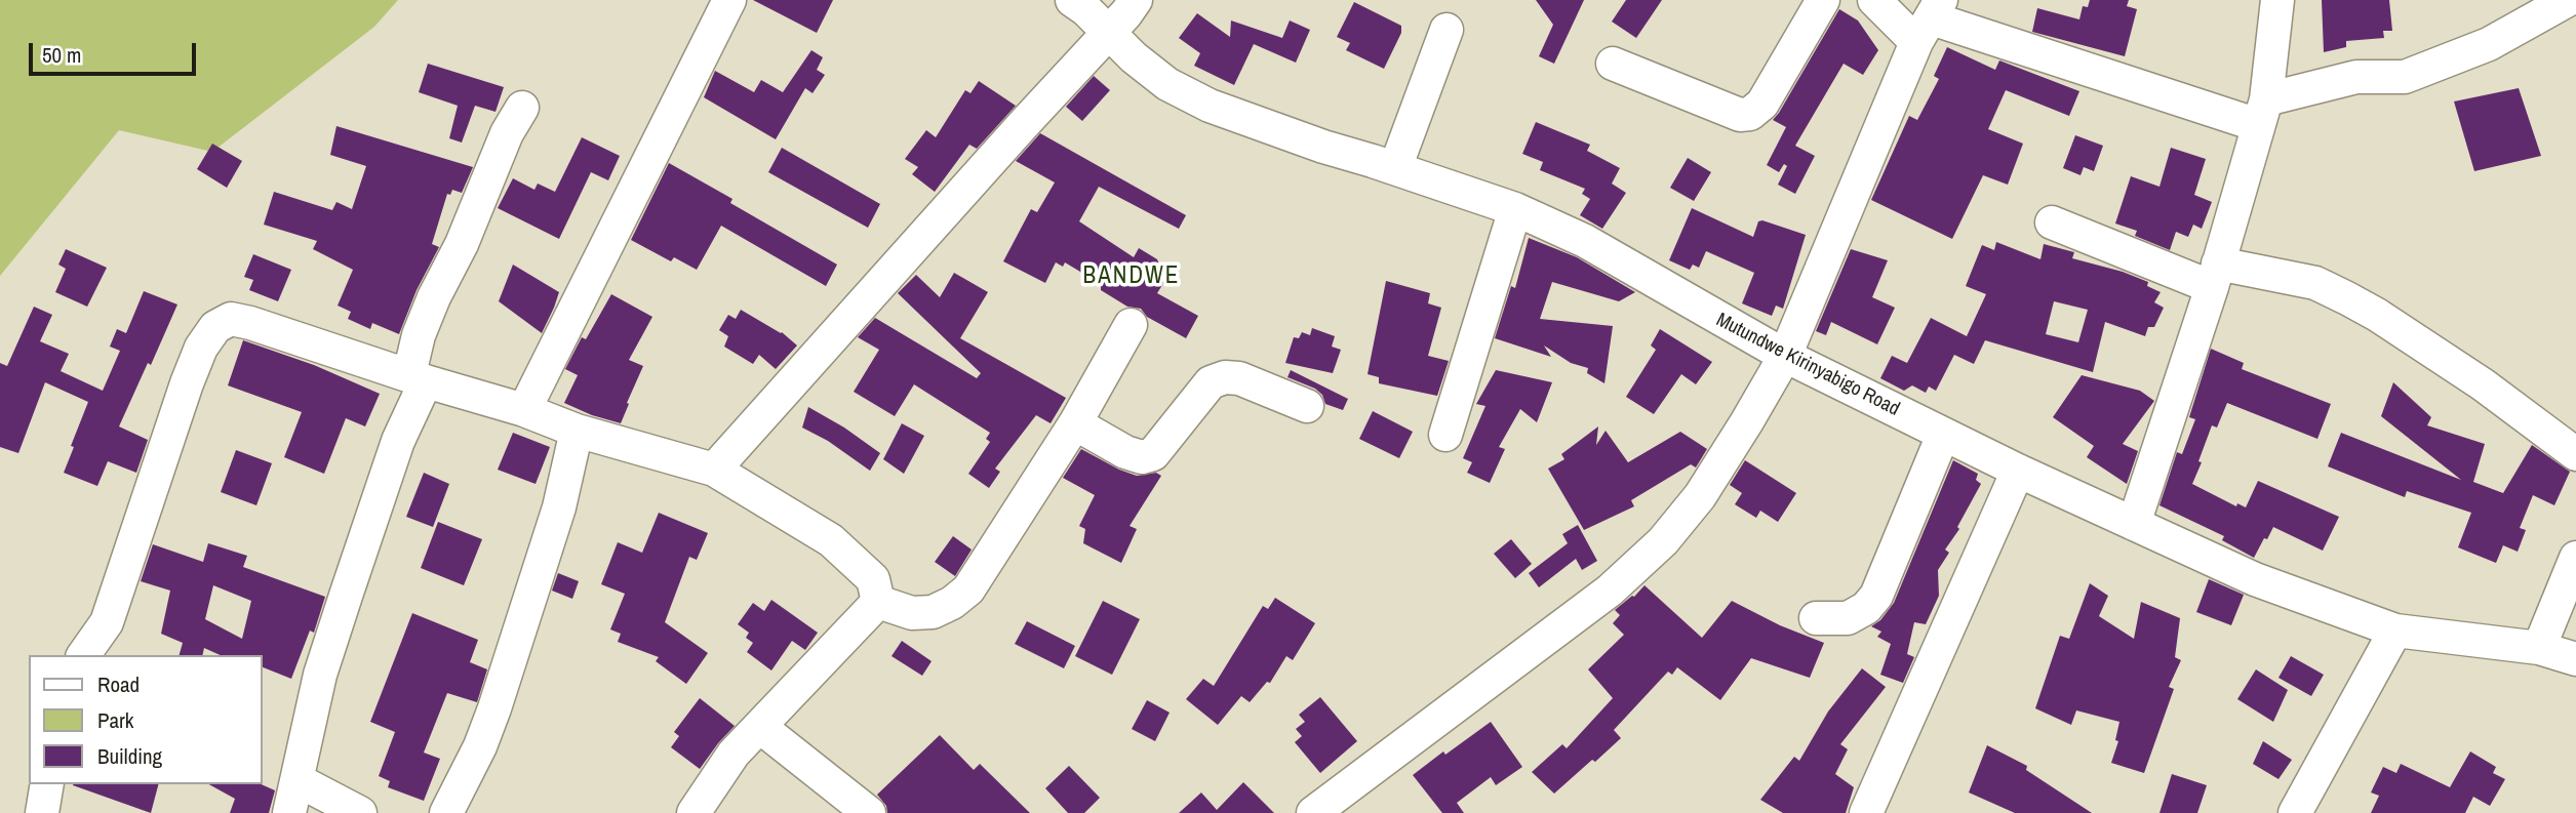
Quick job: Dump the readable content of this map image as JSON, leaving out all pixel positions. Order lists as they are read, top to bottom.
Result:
{
  "streets": {
    "street": ["Mutundwe Kirinyabigo Road"]
  },
  "districts": ["BANDWE"],
  "legend": ["Road", "Park", "Building"],
  "scale_bar": "50 m"
}
